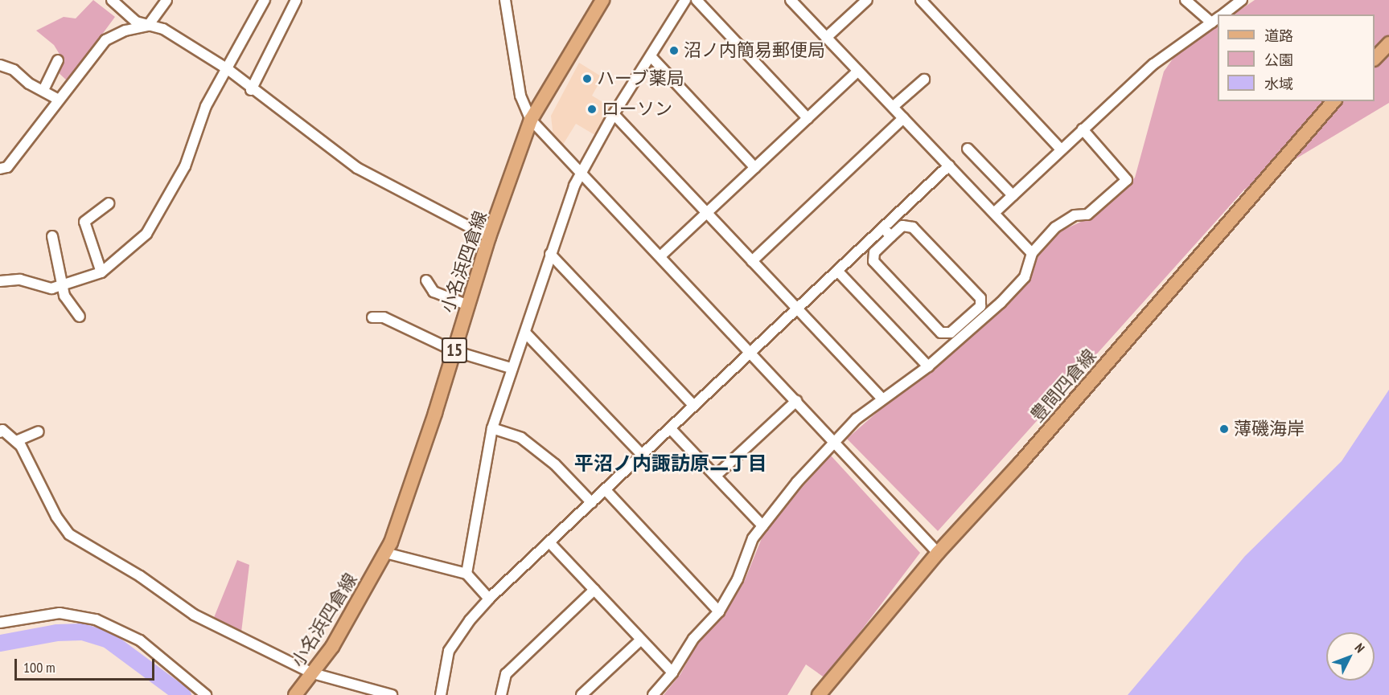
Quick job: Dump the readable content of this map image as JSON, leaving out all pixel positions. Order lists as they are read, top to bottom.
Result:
{
  "streets": {
    "main road": ["小名浜四倉線", "15", "豊間四倉線"]
  },
  "districts": ["平沼ノ内諏訪原二丁目"],
  "places": [
    "沼ノ内簡易郵便局",
    "ハーブ薬局",
    "ローソン",
    "薄磯海岸"
  ],
  "legend": ["道路", "公園", "水域"],
  "scale_bar": "100 m",
  "north": "top right"
}
